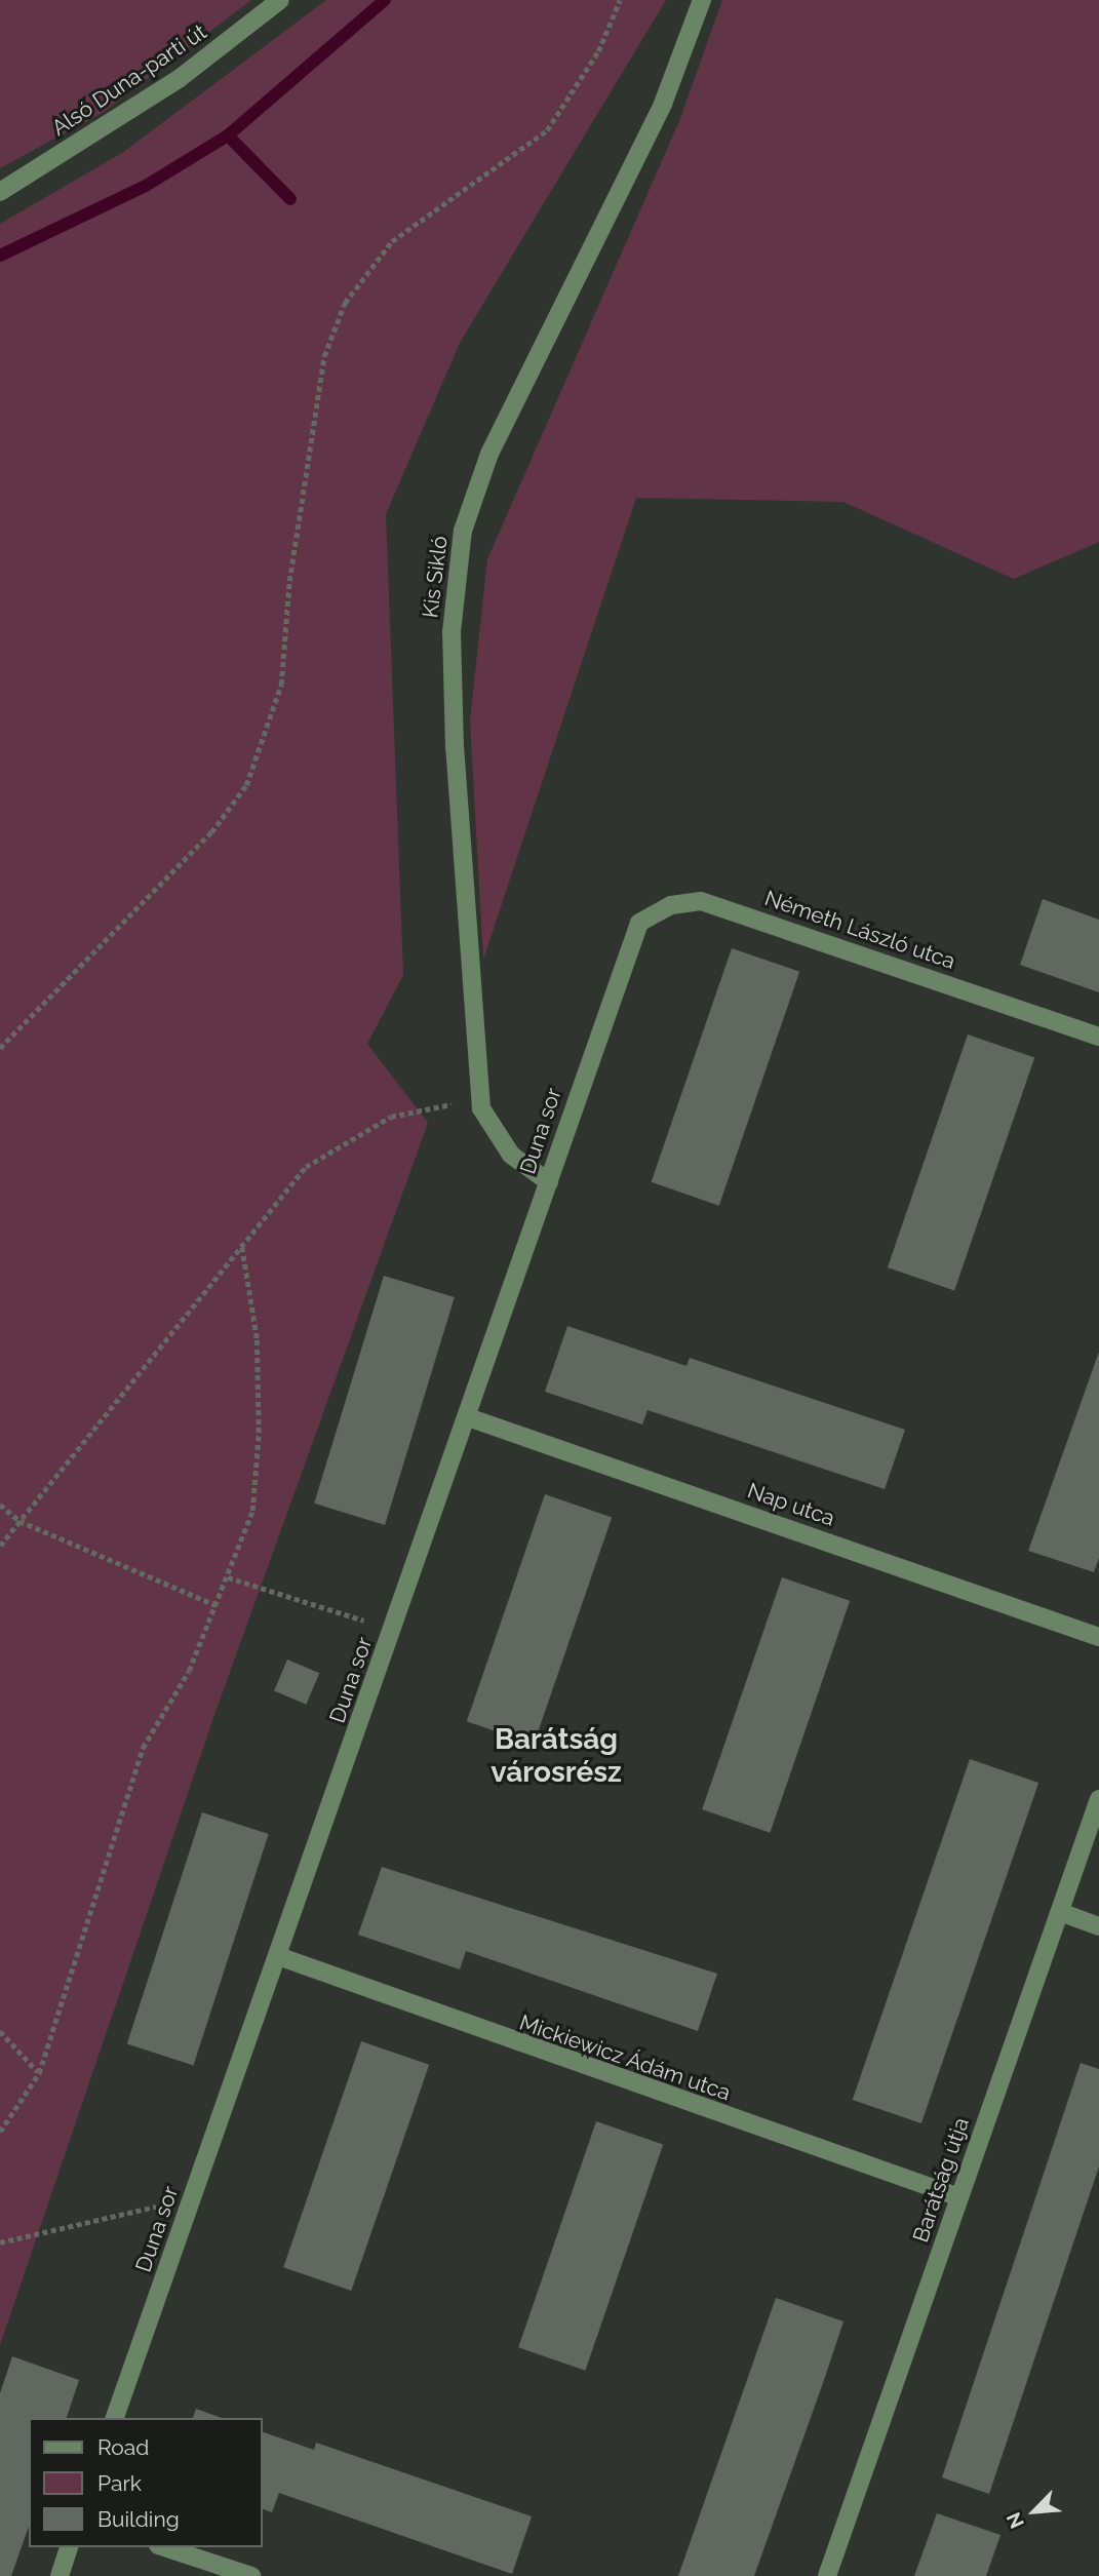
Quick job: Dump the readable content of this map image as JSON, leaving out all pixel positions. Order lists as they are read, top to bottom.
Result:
{
  "streets": {
    "street": [
      "Alsó Duna-parti út",
      "Kis Sikló",
      "Németh László utca",
      "Duna sor",
      "Nap utca",
      "Mickiewicz Ádám utca",
      "Barátság útja"
    ]
  },
  "crossings": [
    ["Kis Sikló", "Duna sor"],
    ["Németh László utca", "Duna sor"],
    ["Duna sor", "Nap utca"],
    ["Duna sor", "Mickiewicz Ádám utca"],
    ["Mickiewicz Ádám utca", "Barátság útja"]
  ],
  "districts": ["Barátság városrész"],
  "legend": ["Road", "Park", "Building"],
  "north": "bottom left"
}
